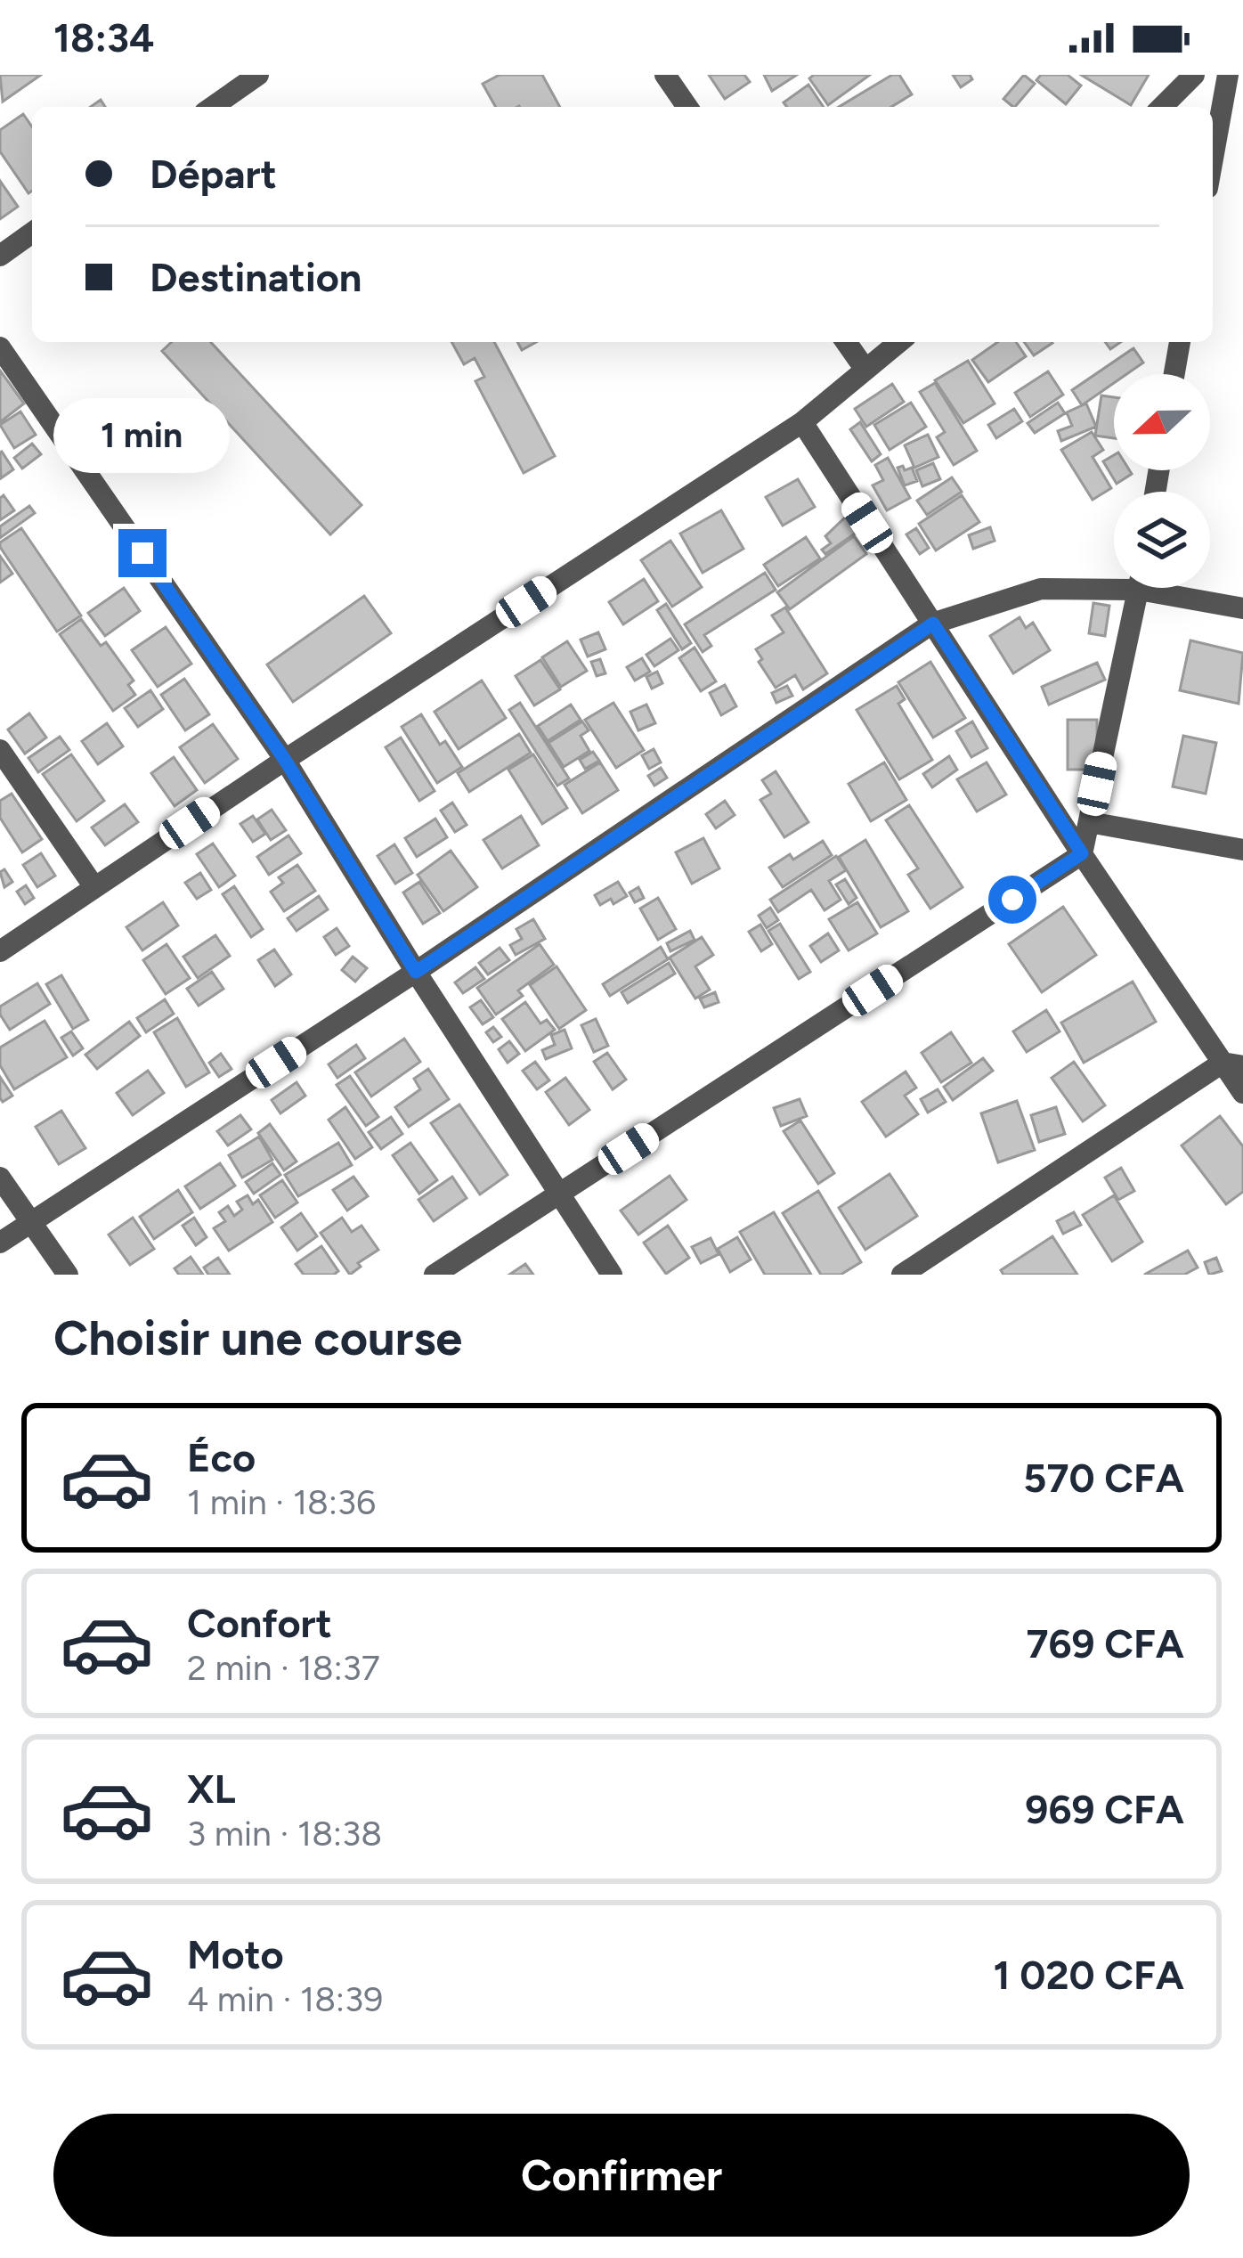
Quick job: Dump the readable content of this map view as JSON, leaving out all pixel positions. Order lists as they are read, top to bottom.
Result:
{
  "north": "left",
  "page": {
    "status": "18:34",
    "banner": ["Départ", "Destination"],
    "bubble": "1 min",
    "heading": "Choisir une course",
    "list": [
      {
        "name": "Éco",
        "note": "1 min · 18:36",
        "value": "570 CFA"
      },
      {
        "name": "Confort",
        "note": "2 min · 18:37",
        "value": "769 CFA"
      },
      {
        "name": "XL",
        "note": "3 min · 18:38",
        "value": "969 CFA"
      },
      {
        "name": "Moto",
        "note": "4 min · 18:39",
        "value": "1 020 CFA"
      }
    ],
    "buttons": "Confirmer"
  }
}
